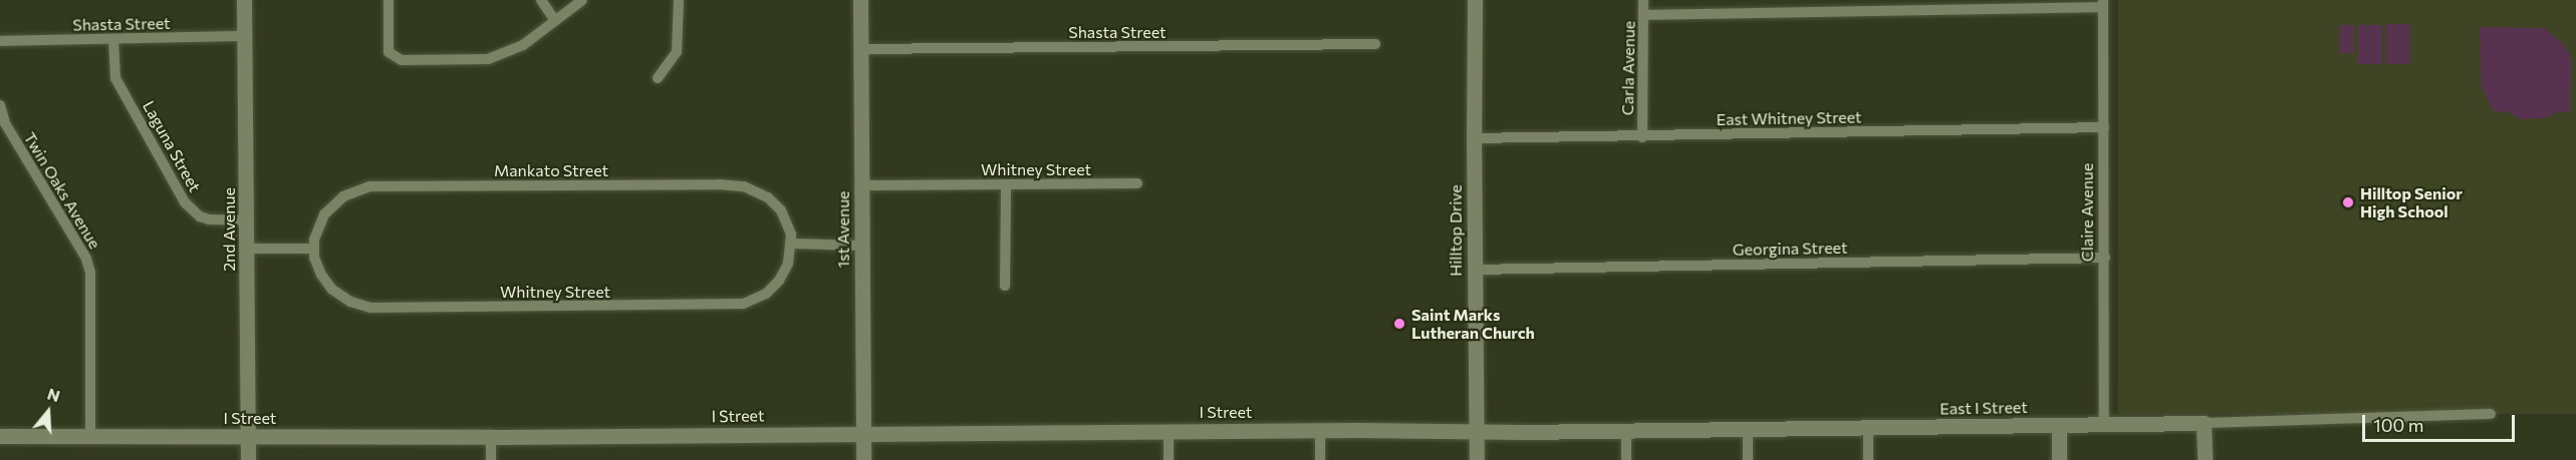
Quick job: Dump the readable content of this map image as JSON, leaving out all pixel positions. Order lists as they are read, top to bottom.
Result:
{
  "streets": {
    "street": [
      "Shasta Street",
      "Carla Avenue",
      "East Whitney Street",
      "Laguna Street",
      "Whitney Street",
      "Mankato Street",
      "Twin Oaks Avenue",
      "Claire Avenue",
      "2nd Avenue",
      "1st Avenue",
      "Hilltop Drive",
      "Georgina Street",
      "East I Street",
      "I Street"
    ]
  },
  "crossings": [
    ["Shasta Street", "Laguna Street"],
    ["Shasta Street", "2nd Avenue"],
    ["Shasta Street", "1st Avenue"],
    ["Carla Avenue", "East Whitney Street"],
    ["East Whitney Street", "Claire Avenue"],
    ["East Whitney Street", "Hilltop Drive"],
    ["Laguna Street", "2nd Avenue"],
    ["Whitney Street", "Mankato Street"],
    ["Whitney Street", "1st Avenue"],
    ["Twin Oaks Avenue", "I Street"],
    ["Claire Avenue", "Georgina Street"],
    ["Claire Avenue", "East I Street"],
    ["2nd Avenue", "I Street"],
    ["1st Avenue", "I Street"],
    ["Hilltop Drive", "Georgina Street"],
    ["Hilltop Drive", "East I Street"],
    ["Hilltop Drive", "I Street"],
    ["East I Street", "I Street"]
  ],
  "places": ["Hilltop Senior High School", "Saint Marks Lutheran Church"],
  "scale_bar": "100 m",
  "north": "top"
}
